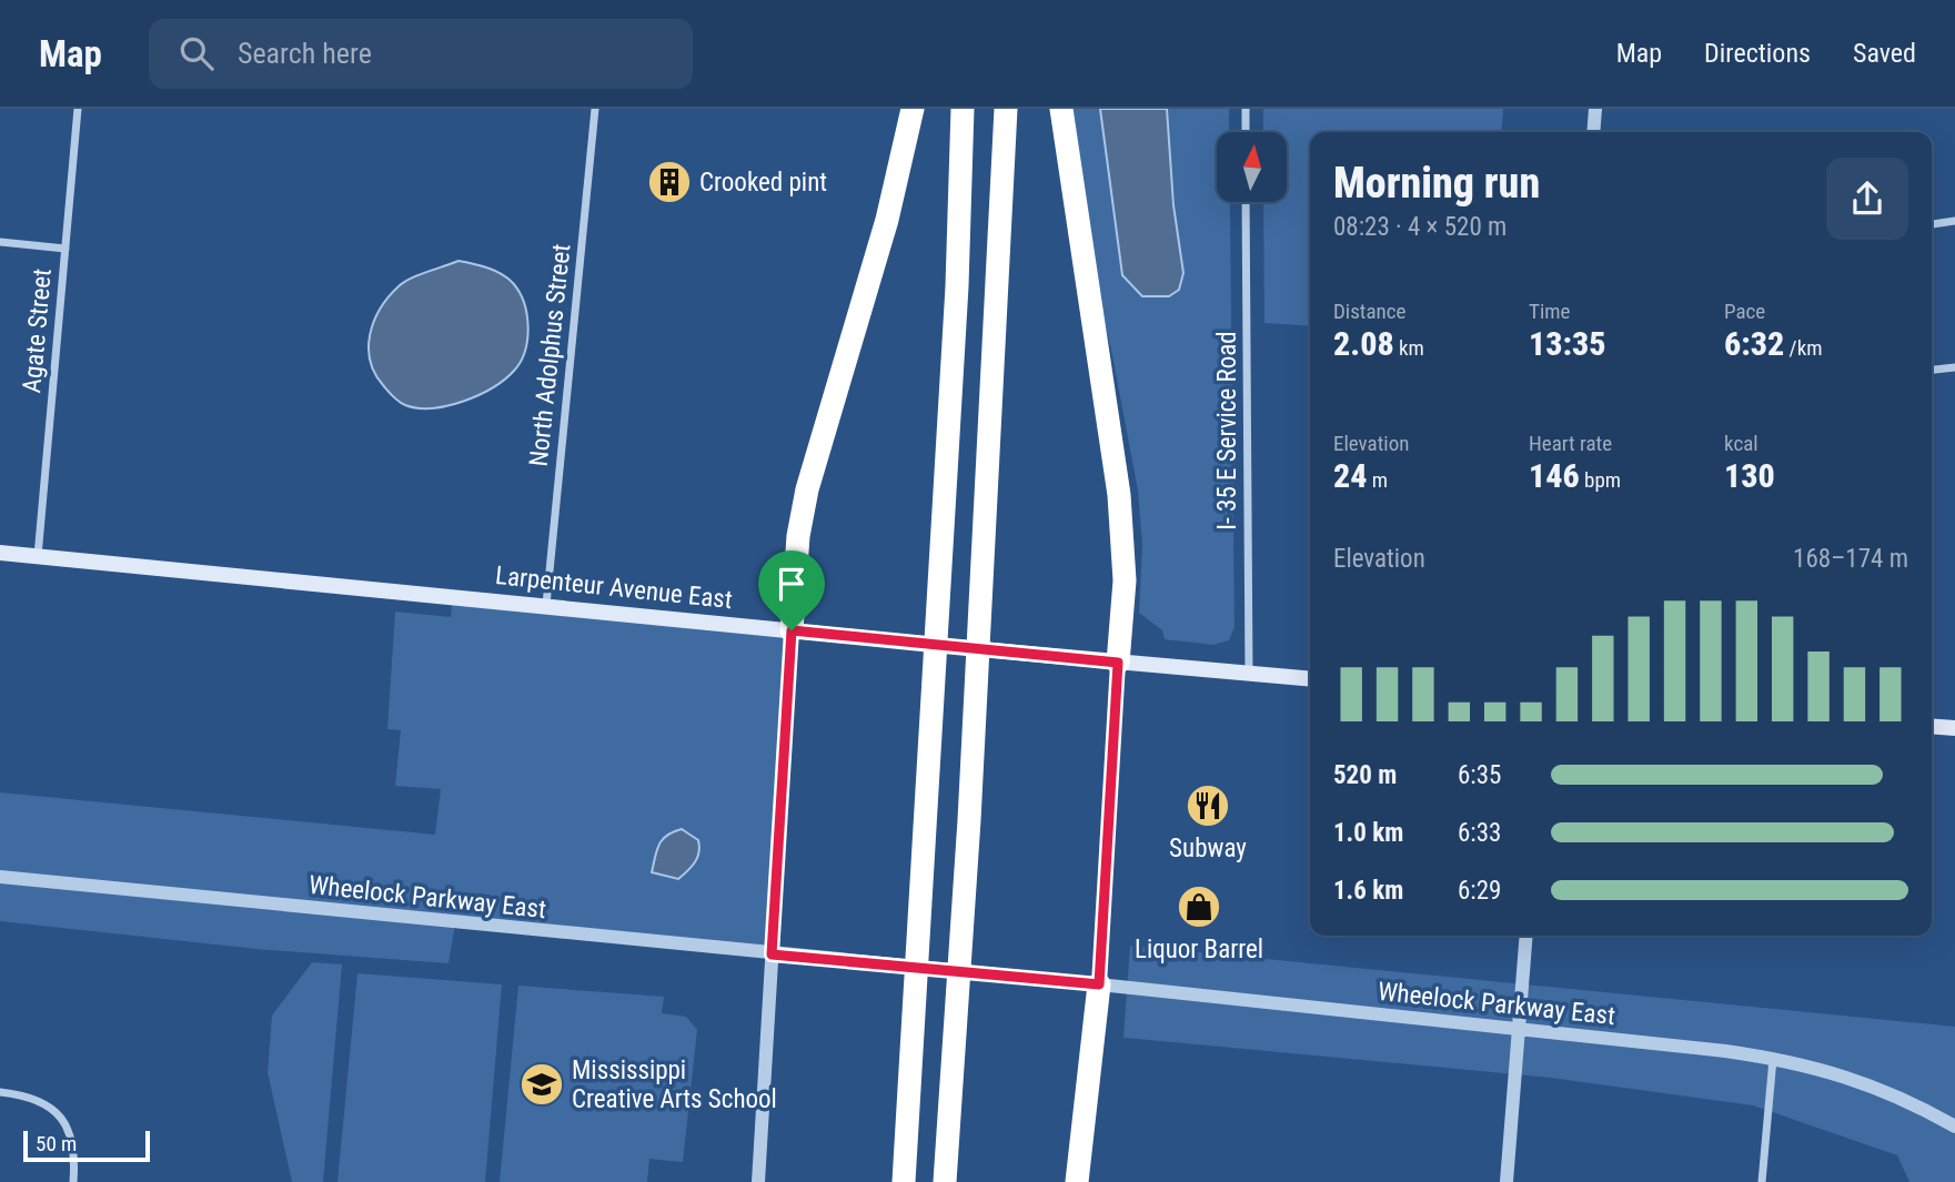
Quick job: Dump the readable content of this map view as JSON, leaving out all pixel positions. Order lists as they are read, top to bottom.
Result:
{
  "streets": {
    "main road": ["Larpenteur Avenue East"],
    "street": [
      "Agate Street",
      "North Adolphus Street",
      "I- 35 E Service Road",
      "Wheelock Parkway East"
    ]
  },
  "crossings": [
    ["Agate Street", "Larpenteur Avenue East"],
    ["North Adolphus Street", "Larpenteur Avenue East"],
    ["I- 35 E Service Road", "Larpenteur Avenue East"]
  ],
  "places": {
    "building": ["Crooked pint"],
    "restaurant": ["Subway"],
    "shop": ["Liquor Barrel"],
    "school or university": ["Mississippi Creative Arts School"]
  },
  "scale_bar": "50 m",
  "north": "top",
  "page": {
    "header": "Map",
    "search": "Search here",
    "nav": ["Map", "Directions", "Saved"],
    "heading": ["Morning run", "08:23 · 4 × 520 m"],
    "stats": [
      ["Distance", "2.08 km"],
      ["Time", "13:35"],
      ["Pace", "6:32 /km"],
      ["Elevation", "24 m"],
      ["Heart rate", "146 bpm"],
      ["kcal", "130"]
    ],
    "chart": ["Elevation", "168–174 m"],
    "list": [
      {
        "name": "520 m",
        "note": "6:35"
      },
      {
        "name": "1.0 km",
        "note": "6:33"
      },
      {
        "name": "1.6 km",
        "note": "6:29"
      }
    ],
    "scale": "50 m"
  }
}
